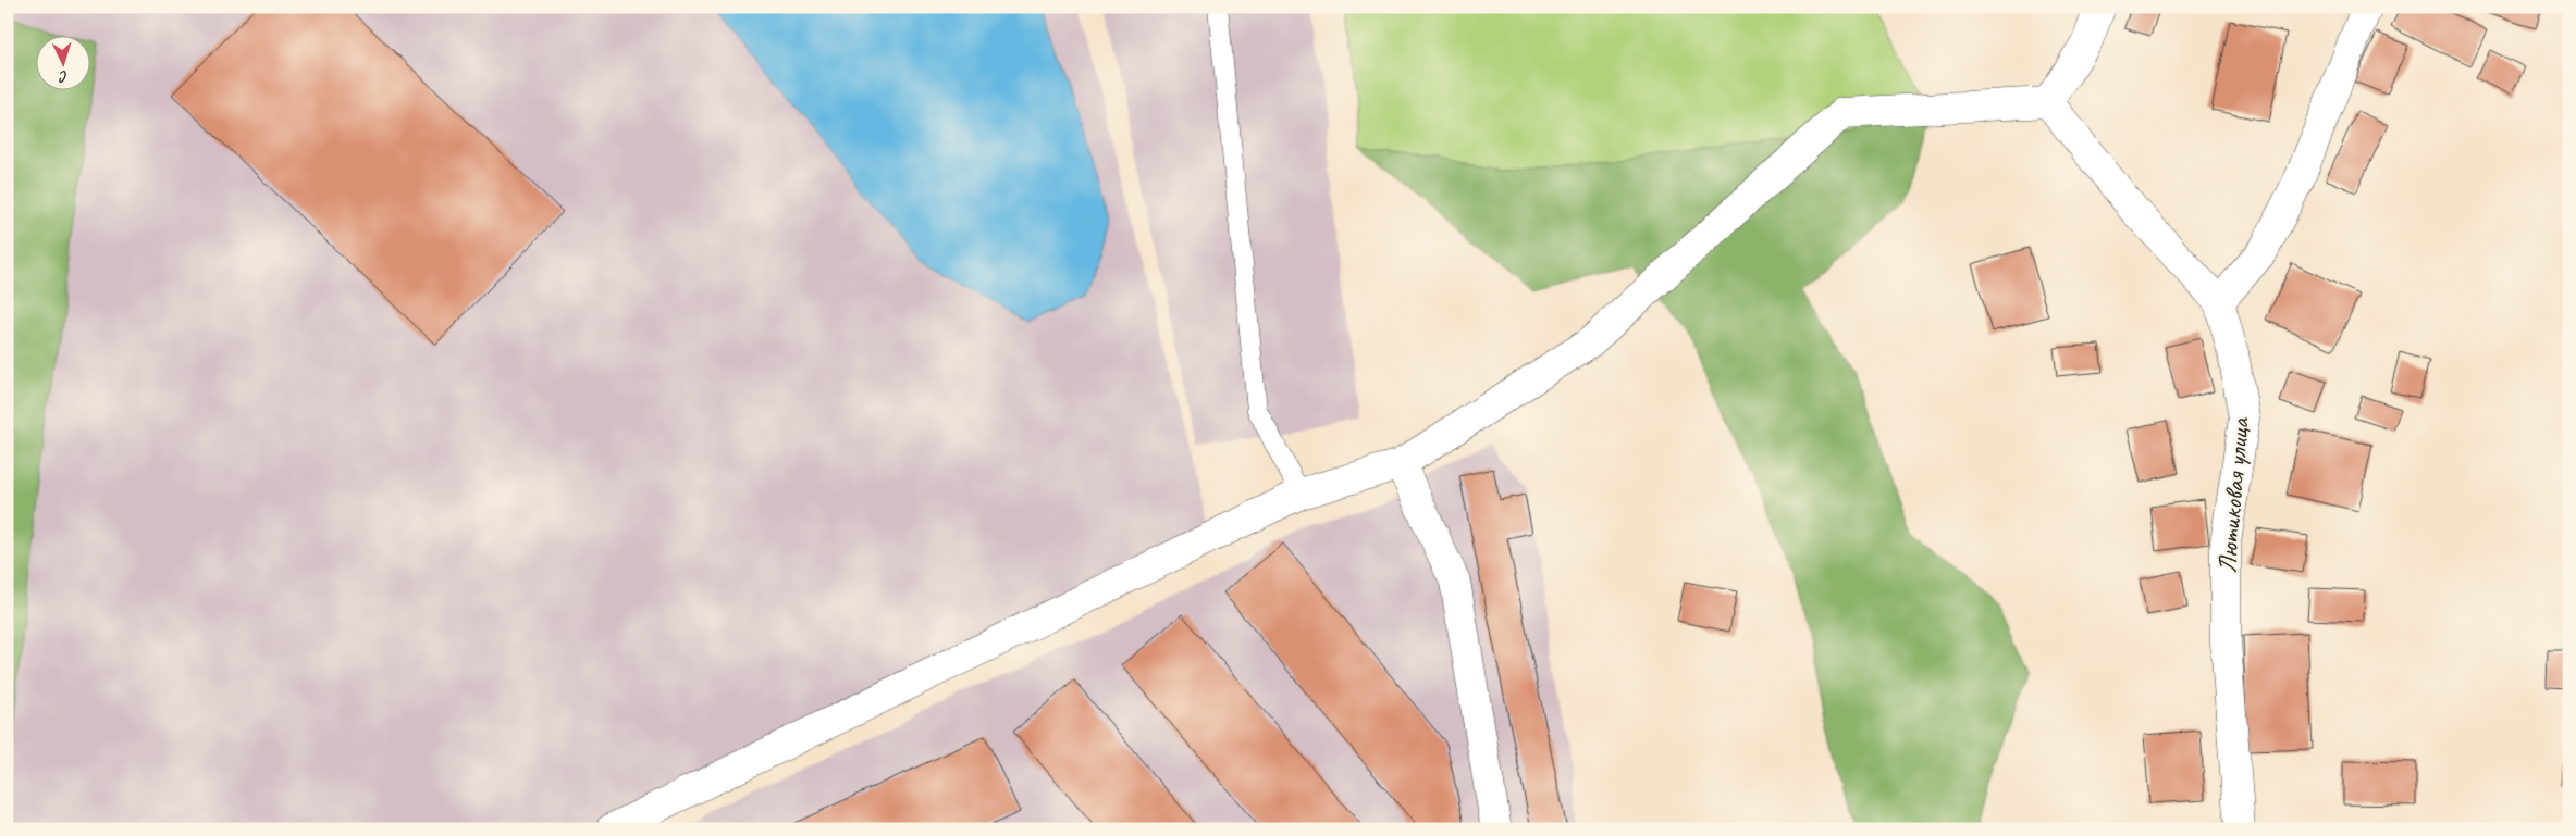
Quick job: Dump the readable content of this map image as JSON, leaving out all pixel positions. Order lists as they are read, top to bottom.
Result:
{
  "streets": {
    "street": ["Лютиковая улица"]
  },
  "north": "bottom"
}
